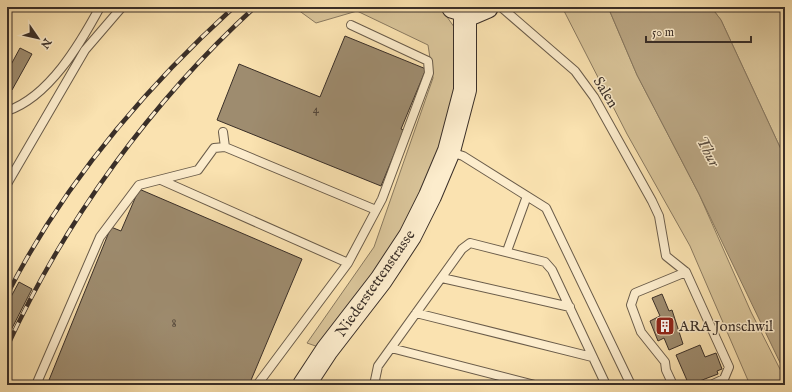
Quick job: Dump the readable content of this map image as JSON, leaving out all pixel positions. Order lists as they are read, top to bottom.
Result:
{
  "streets": {
    "street": ["Niederstettenstrasse"],
    "lane": ["Salen"]
  },
  "water": ["Thur"],
  "places": {
    "building": ["ARA Jonschwil"]
  },
  "house_numbers": ["4", "8"],
  "scale_bar": "50 m",
  "north": "bottom right"
}
